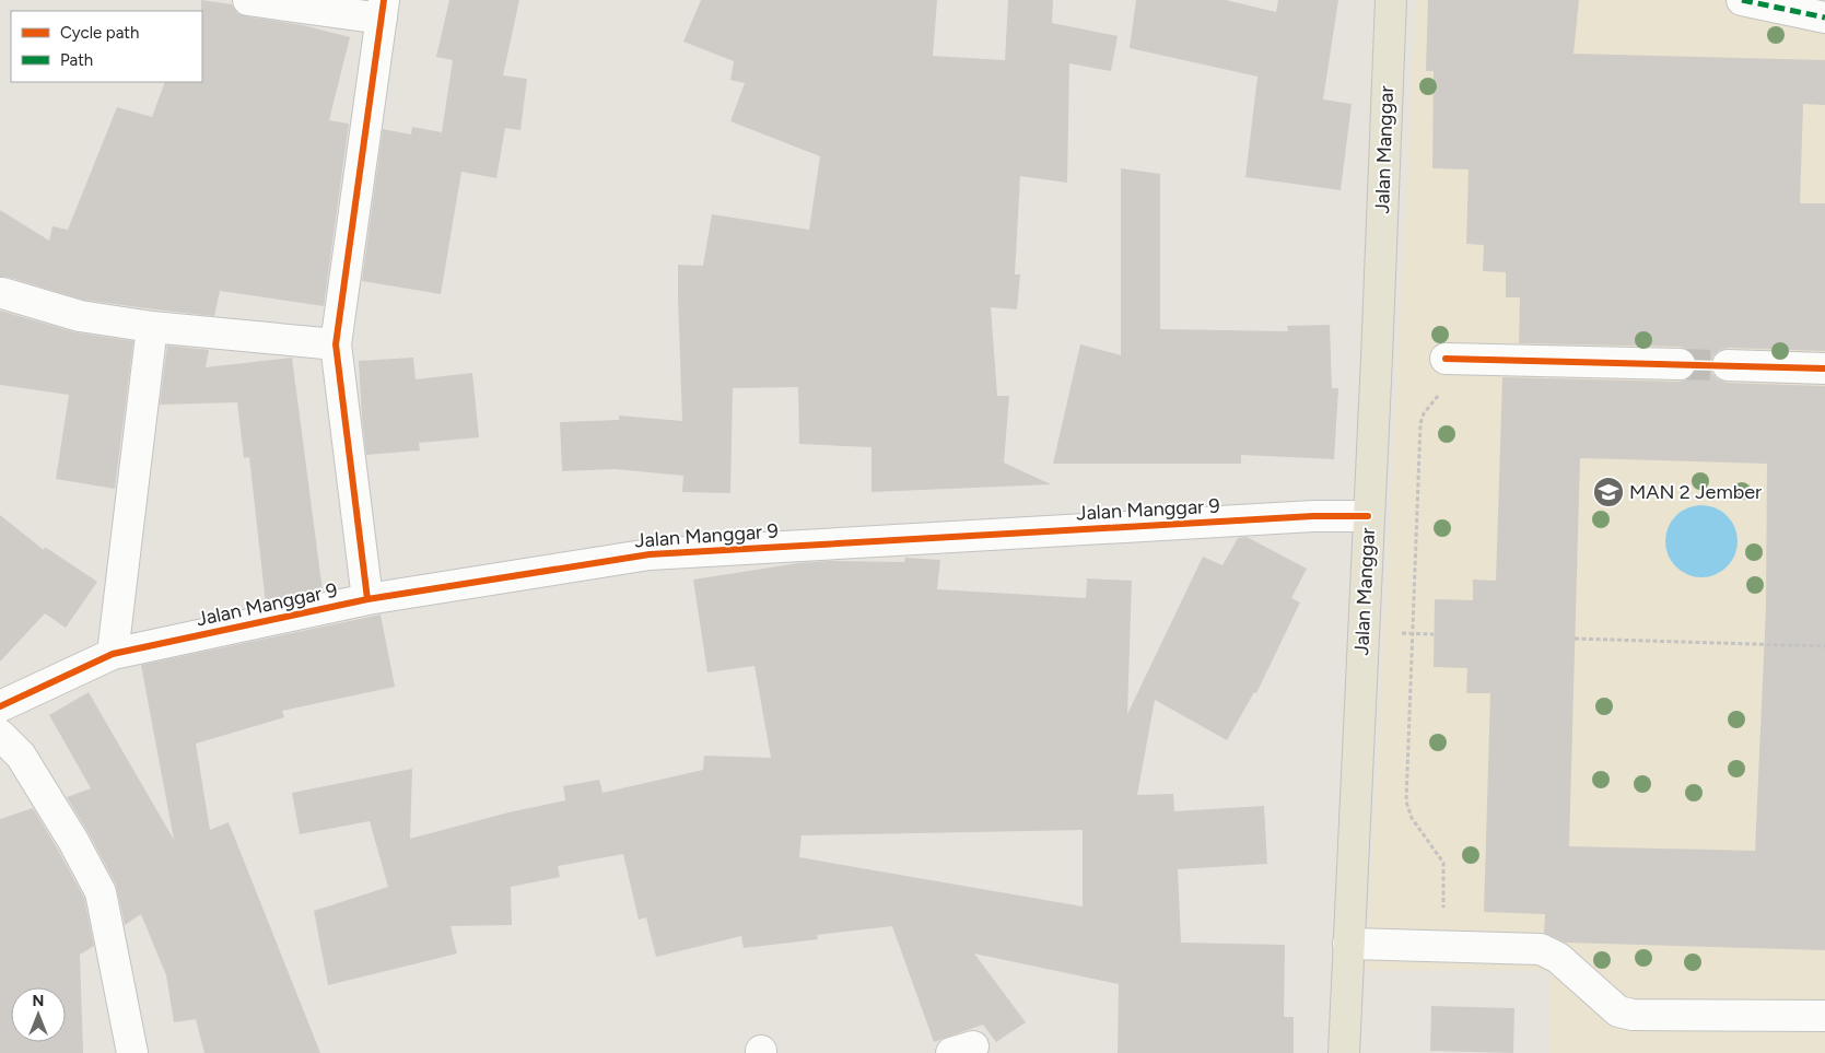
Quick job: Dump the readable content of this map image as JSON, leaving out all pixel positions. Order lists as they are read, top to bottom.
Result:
{
  "streets": {
    "main road": ["Jalan Manggar"],
    "street": ["Jalan Manggar 9"]
  },
  "crossings": [
    ["Jalan Manggar", "Jalan Manggar 9"]
  ],
  "places": {
    "school or university": ["MAN 2 Jember"]
  },
  "legend": ["Cycle path", "Path"],
  "north": "top"
}
